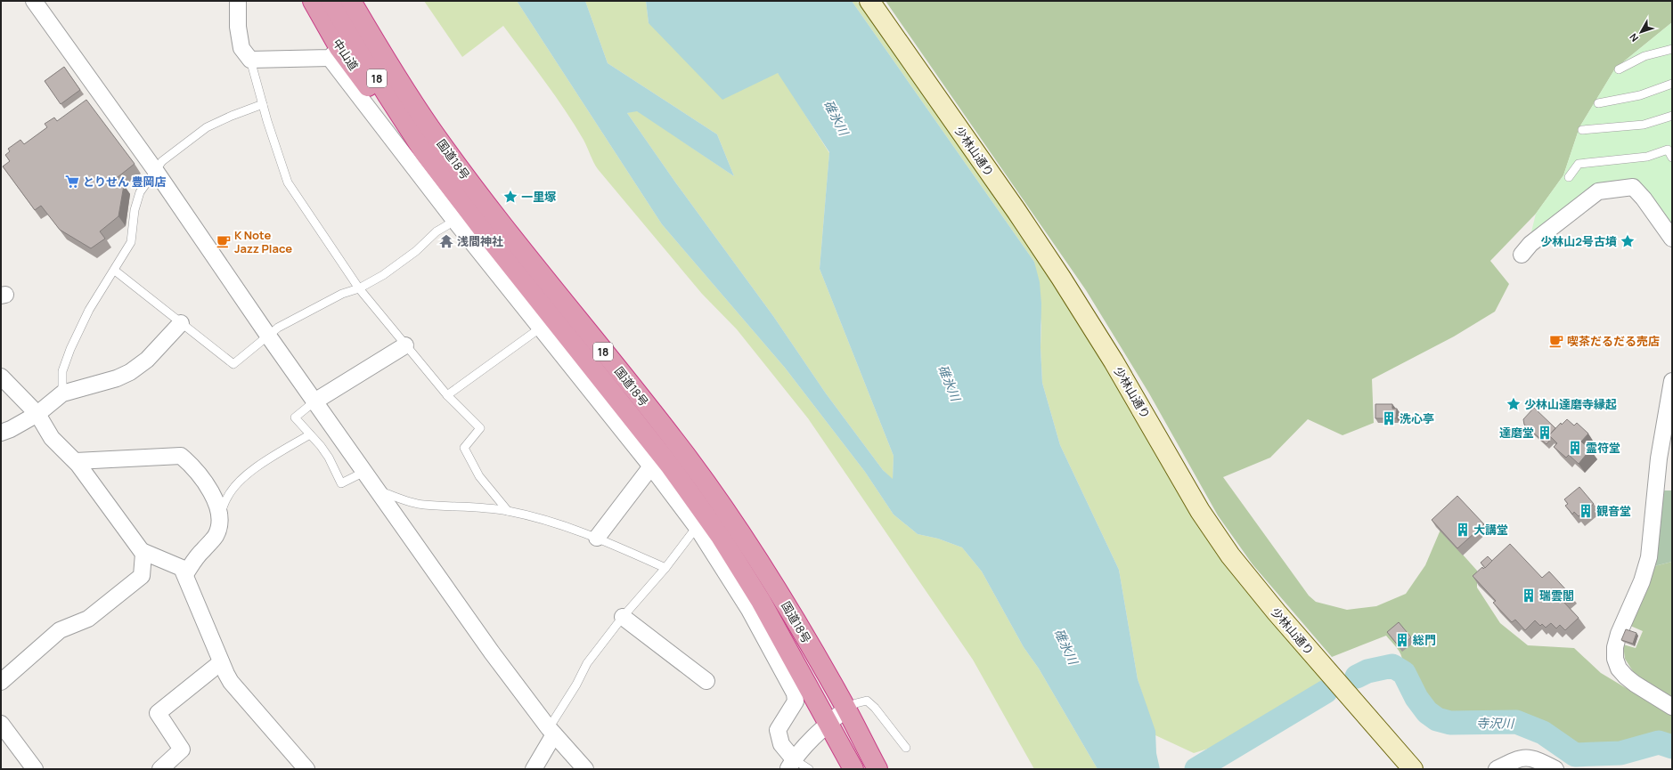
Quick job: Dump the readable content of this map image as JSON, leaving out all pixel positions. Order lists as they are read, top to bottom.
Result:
{
  "streets": {
    "highway": ["中山道", "18", "国道18号"],
    "street": ["少林山通り"]
  },
  "crossings": [
    ["中山道", "国道18号"]
  ],
  "water": ["碓氷川", "寺沢川"],
  "places": {
    "supermarket": ["とりせん 豊岡店"],
    "place": ["一里塚", "少林山2号古墳", "少林山達磨寺縁起"],
    "cafe": ["K Note Jazz Place", "喫茶だるだる売店"],
    "temple": ["浅間神社"],
    "building": [
      "洗心亭",
      "達磨堂",
      "霊符堂",
      "観音堂",
      "大講堂",
      "瑞雲閣",
      "総門"
    ]
  },
  "north": "bottom left"
}
